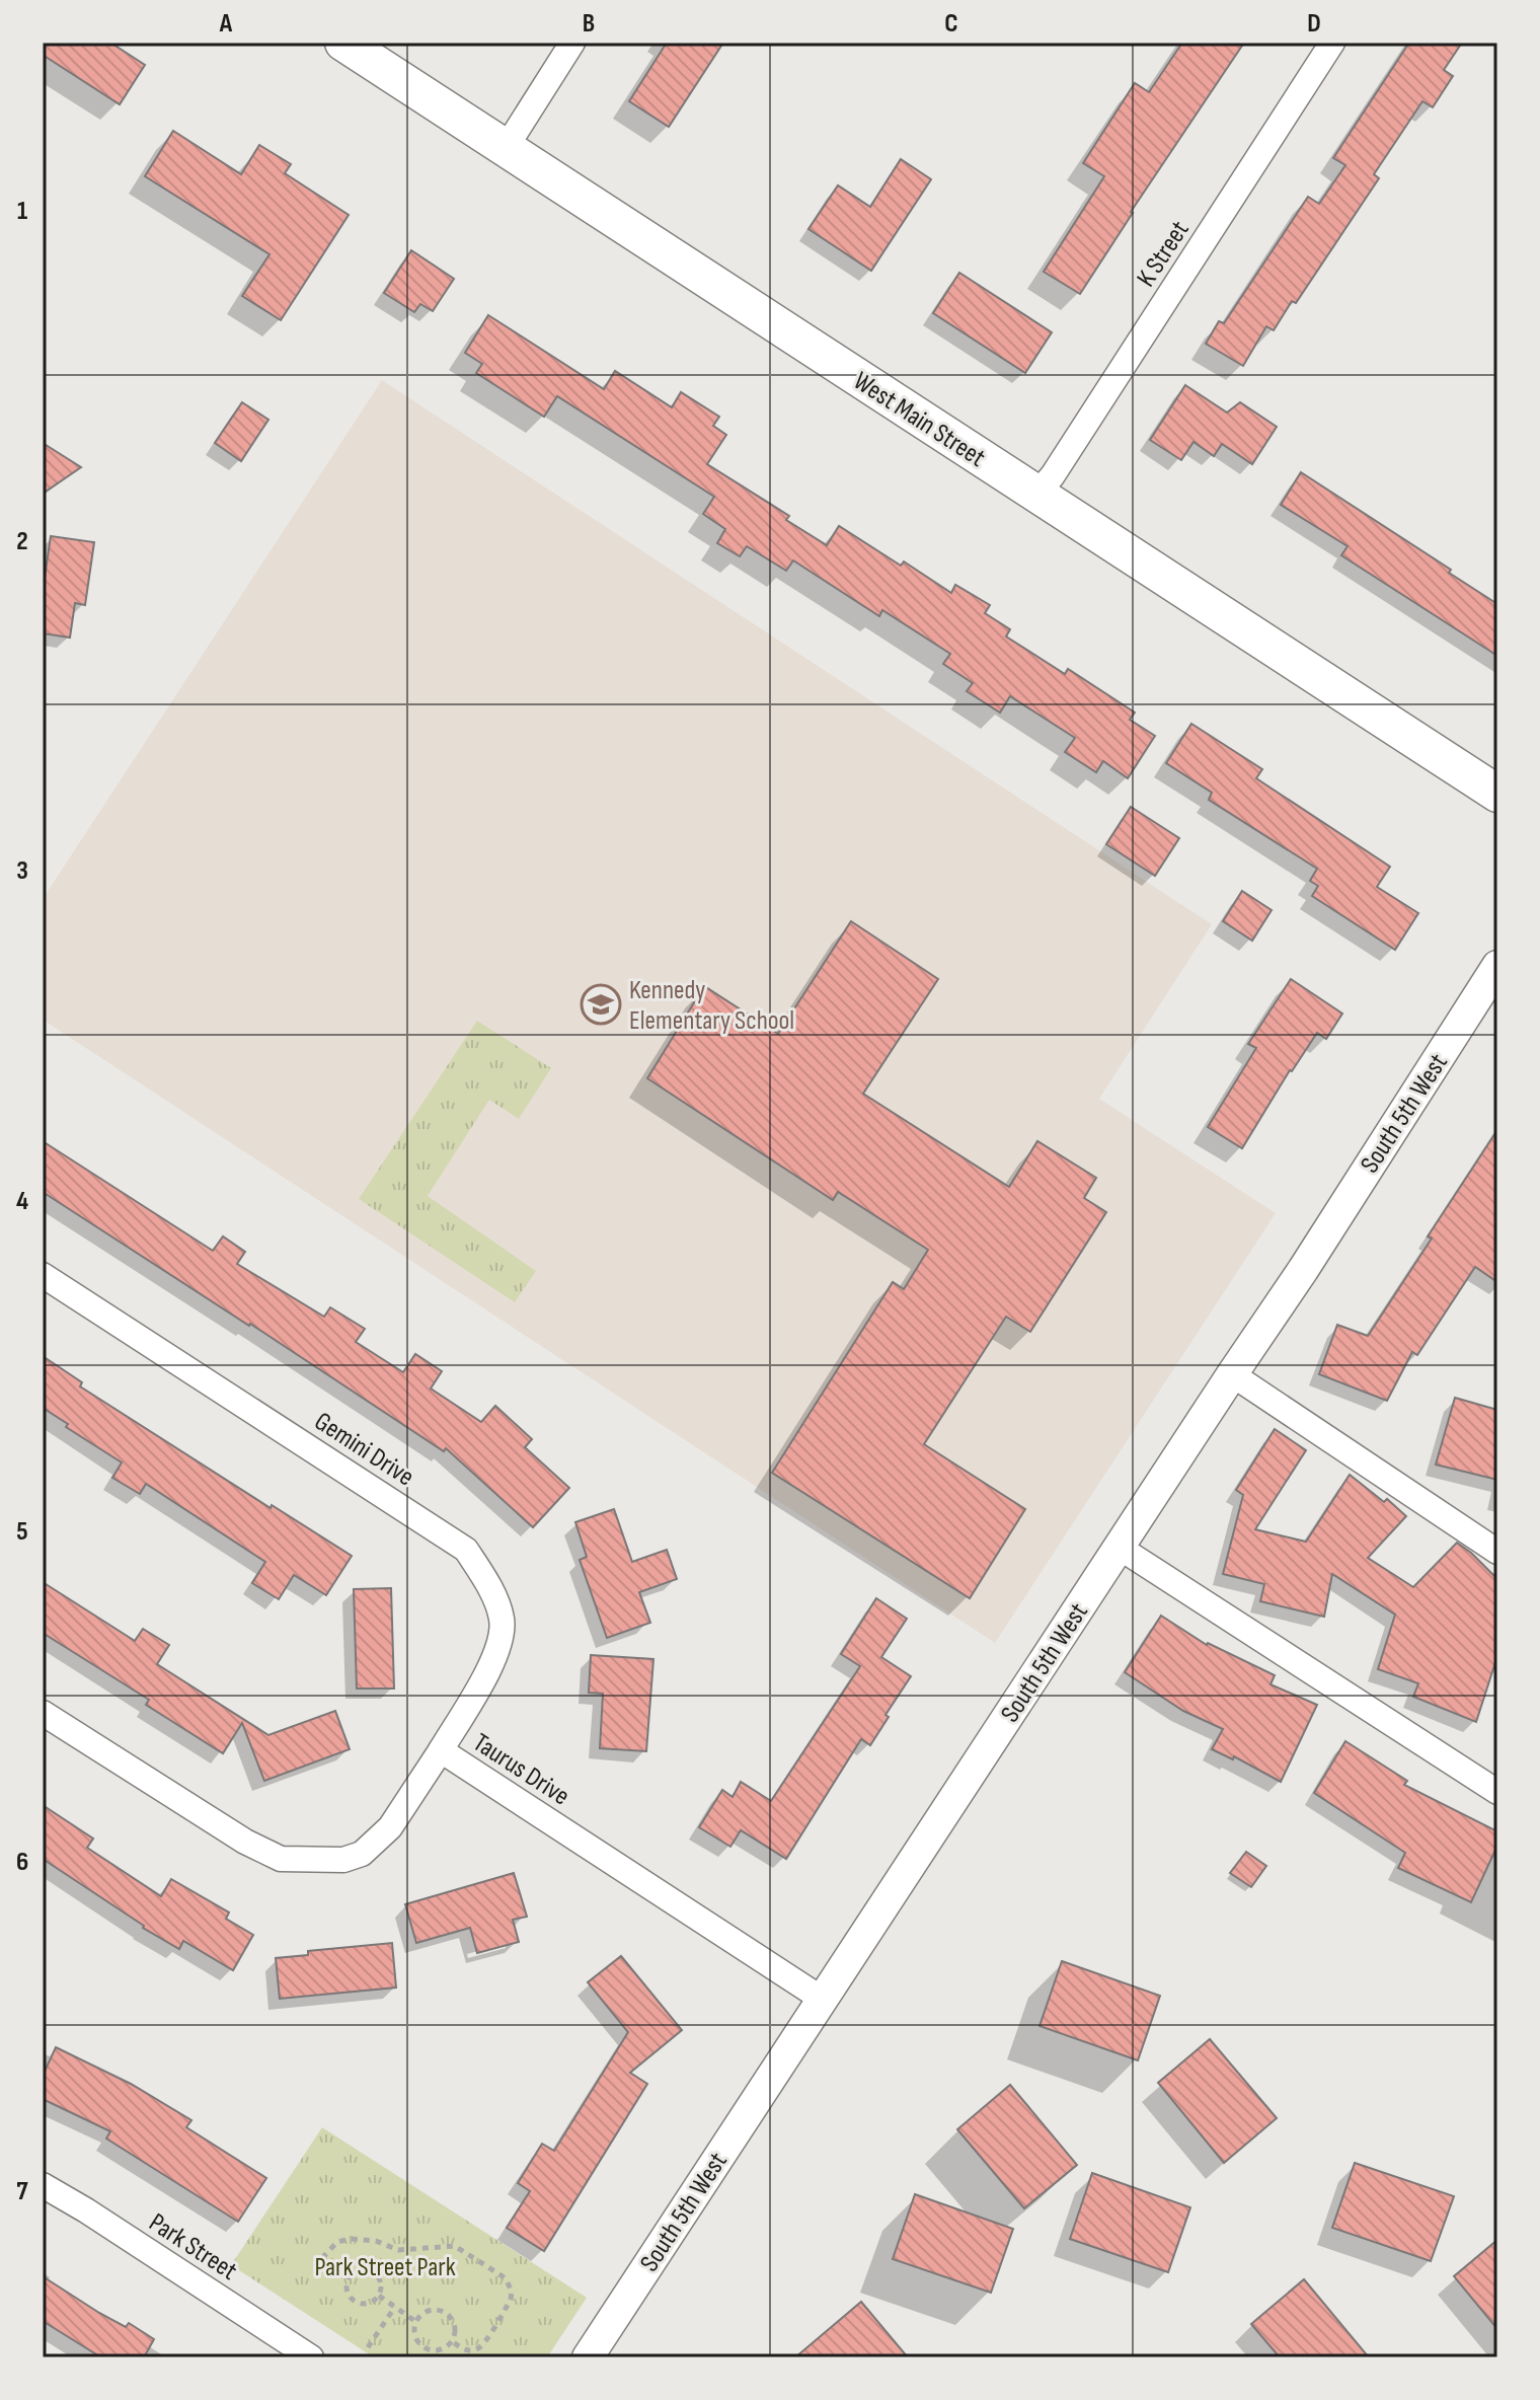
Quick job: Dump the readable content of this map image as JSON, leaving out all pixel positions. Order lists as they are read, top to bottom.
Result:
{
  "streets": {
    "main road": ["West Main Street"],
    "street": [
      "K Street",
      "South 5th West",
      "Gemini Drive",
      "Taurus Drive",
      "Park Street"
    ]
  },
  "crossings": [
    ["K Street", "West Main Street"],
    ["South 5th West", "Taurus Drive"],
    ["Gemini Drive", "Taurus Drive"]
  ],
  "parks": ["Park Street Park"],
  "places": {
    "school or university": ["Kennedy Elementary School"]
  },
  "grid": {
    "columns": [
      "A",
      "B",
      "C",
      "D"
    ],
    "rows": [
      "1",
      "2",
      "3",
      "4",
      "5",
      "6",
      "7"
    ]
  }
}
